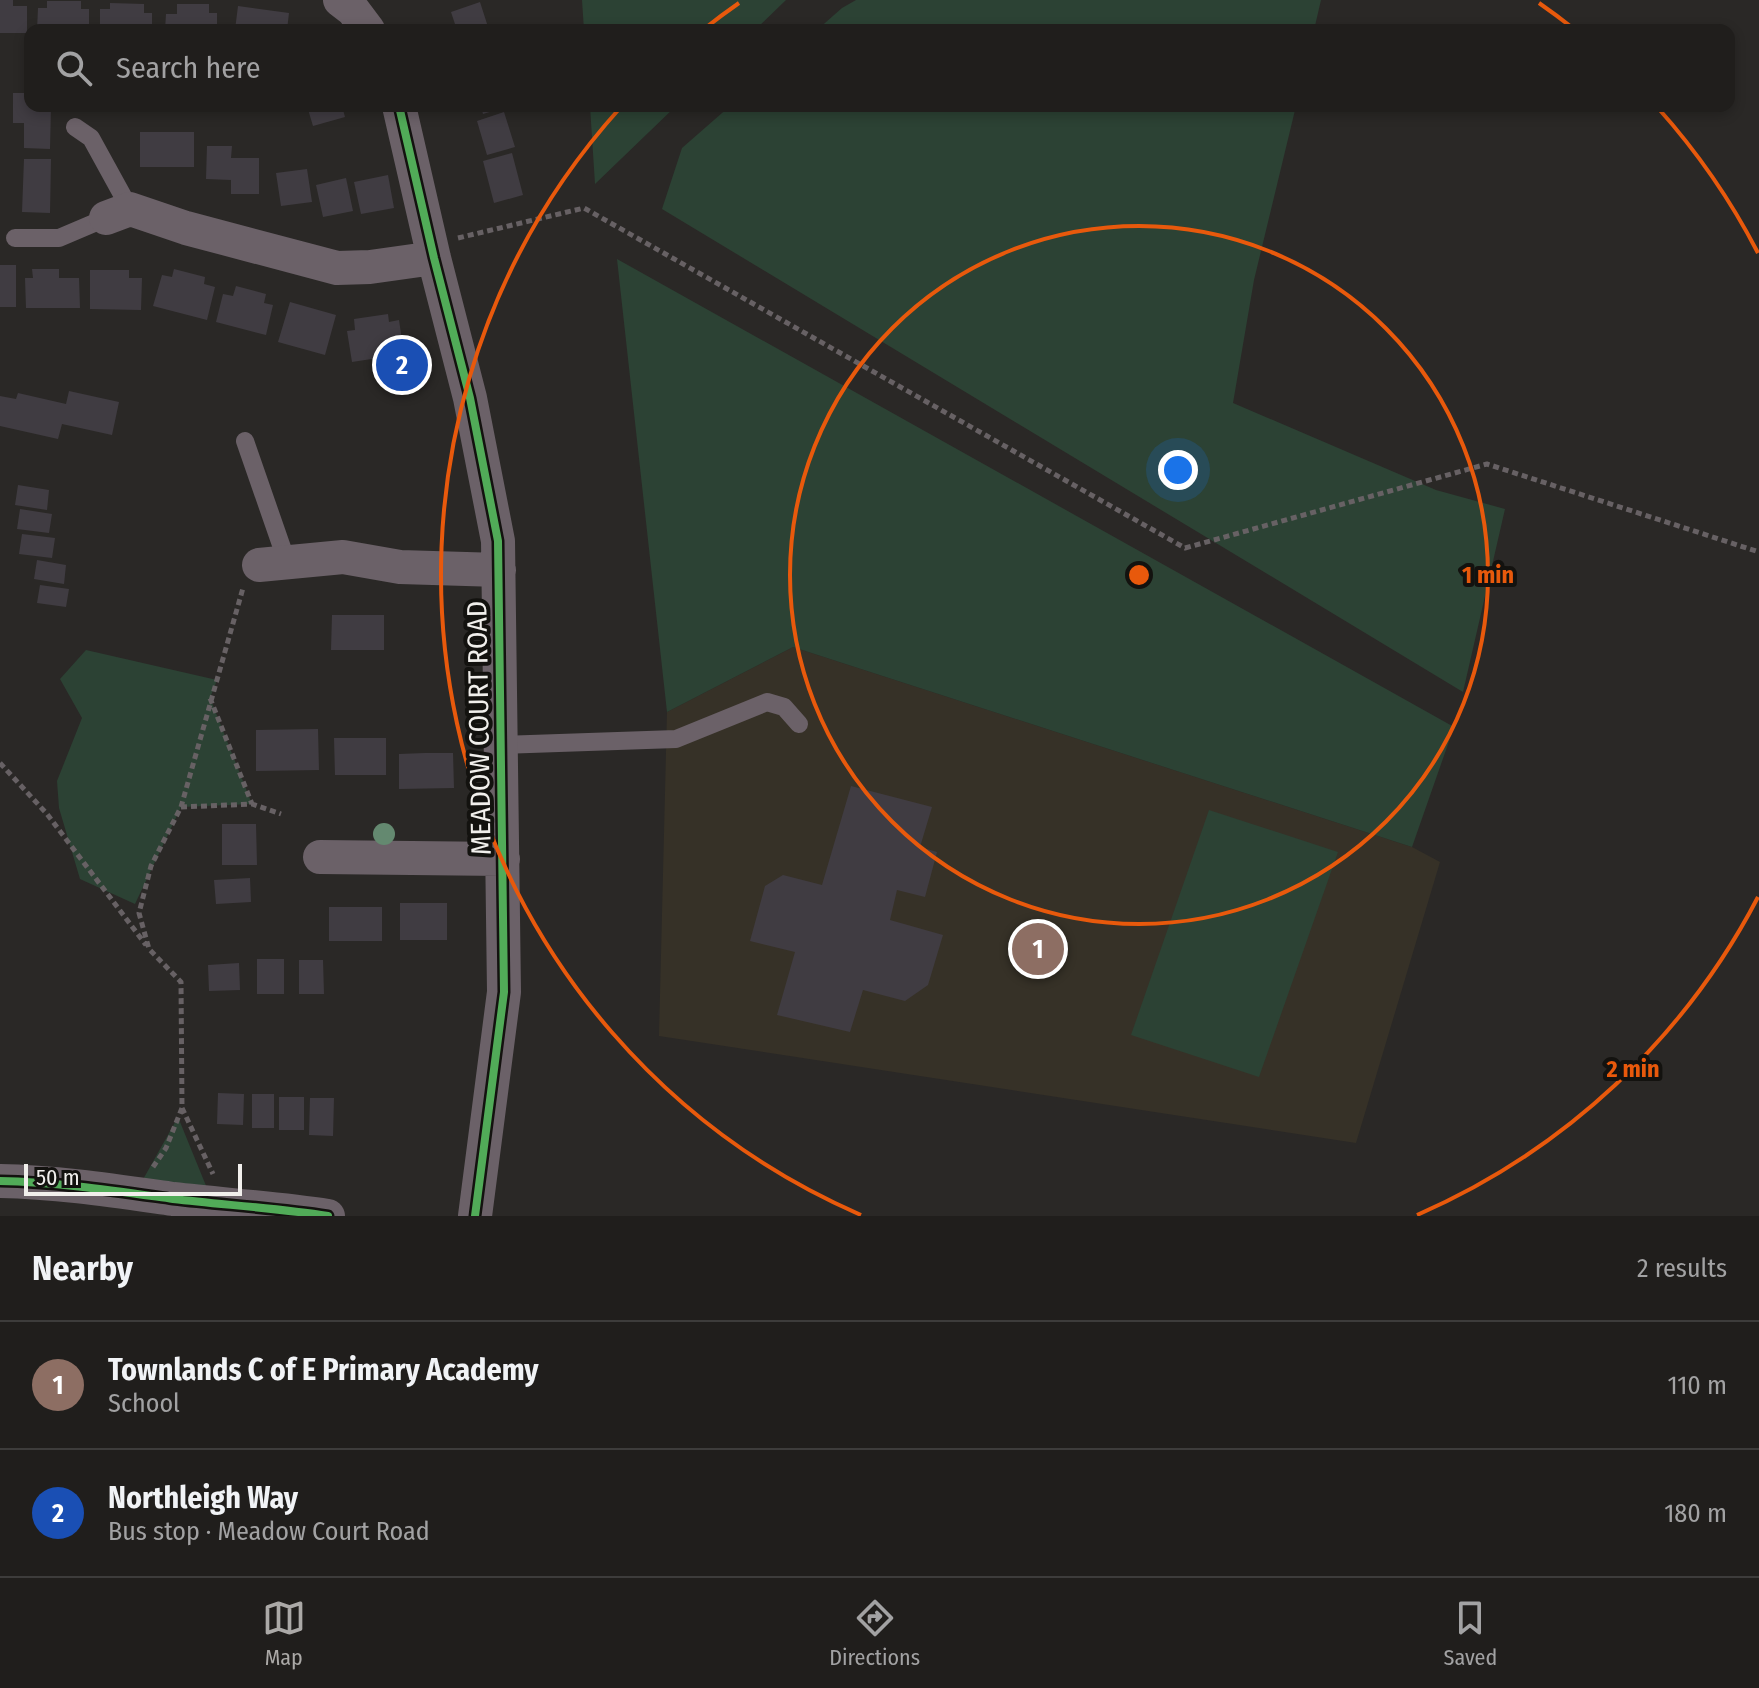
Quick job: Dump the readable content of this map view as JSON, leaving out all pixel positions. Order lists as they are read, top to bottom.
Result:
{
  "streets": {
    "street": ["MEADOW COURT ROAD"]
  },
  "scale_bar": "50 m",
  "page": {
    "search": "Search here",
    "pins": ["2", "1"],
    "scale": "50 m",
    "heading": ["Nearby", "2 results"],
    "list": [
      {
        "mark": "1",
        "name": "Townlands C of E Primary Academy",
        "note": "School",
        "value": "110 m"
      },
      {
        "mark": "2",
        "name": "Northleigh Way",
        "note": "Bus stop · Meadow Court Road",
        "value": "180 m"
      }
    ],
    "nav": ["Map", "Directions", "Saved"]
  },
  "rings": ["1 min", "2 min"]
}
